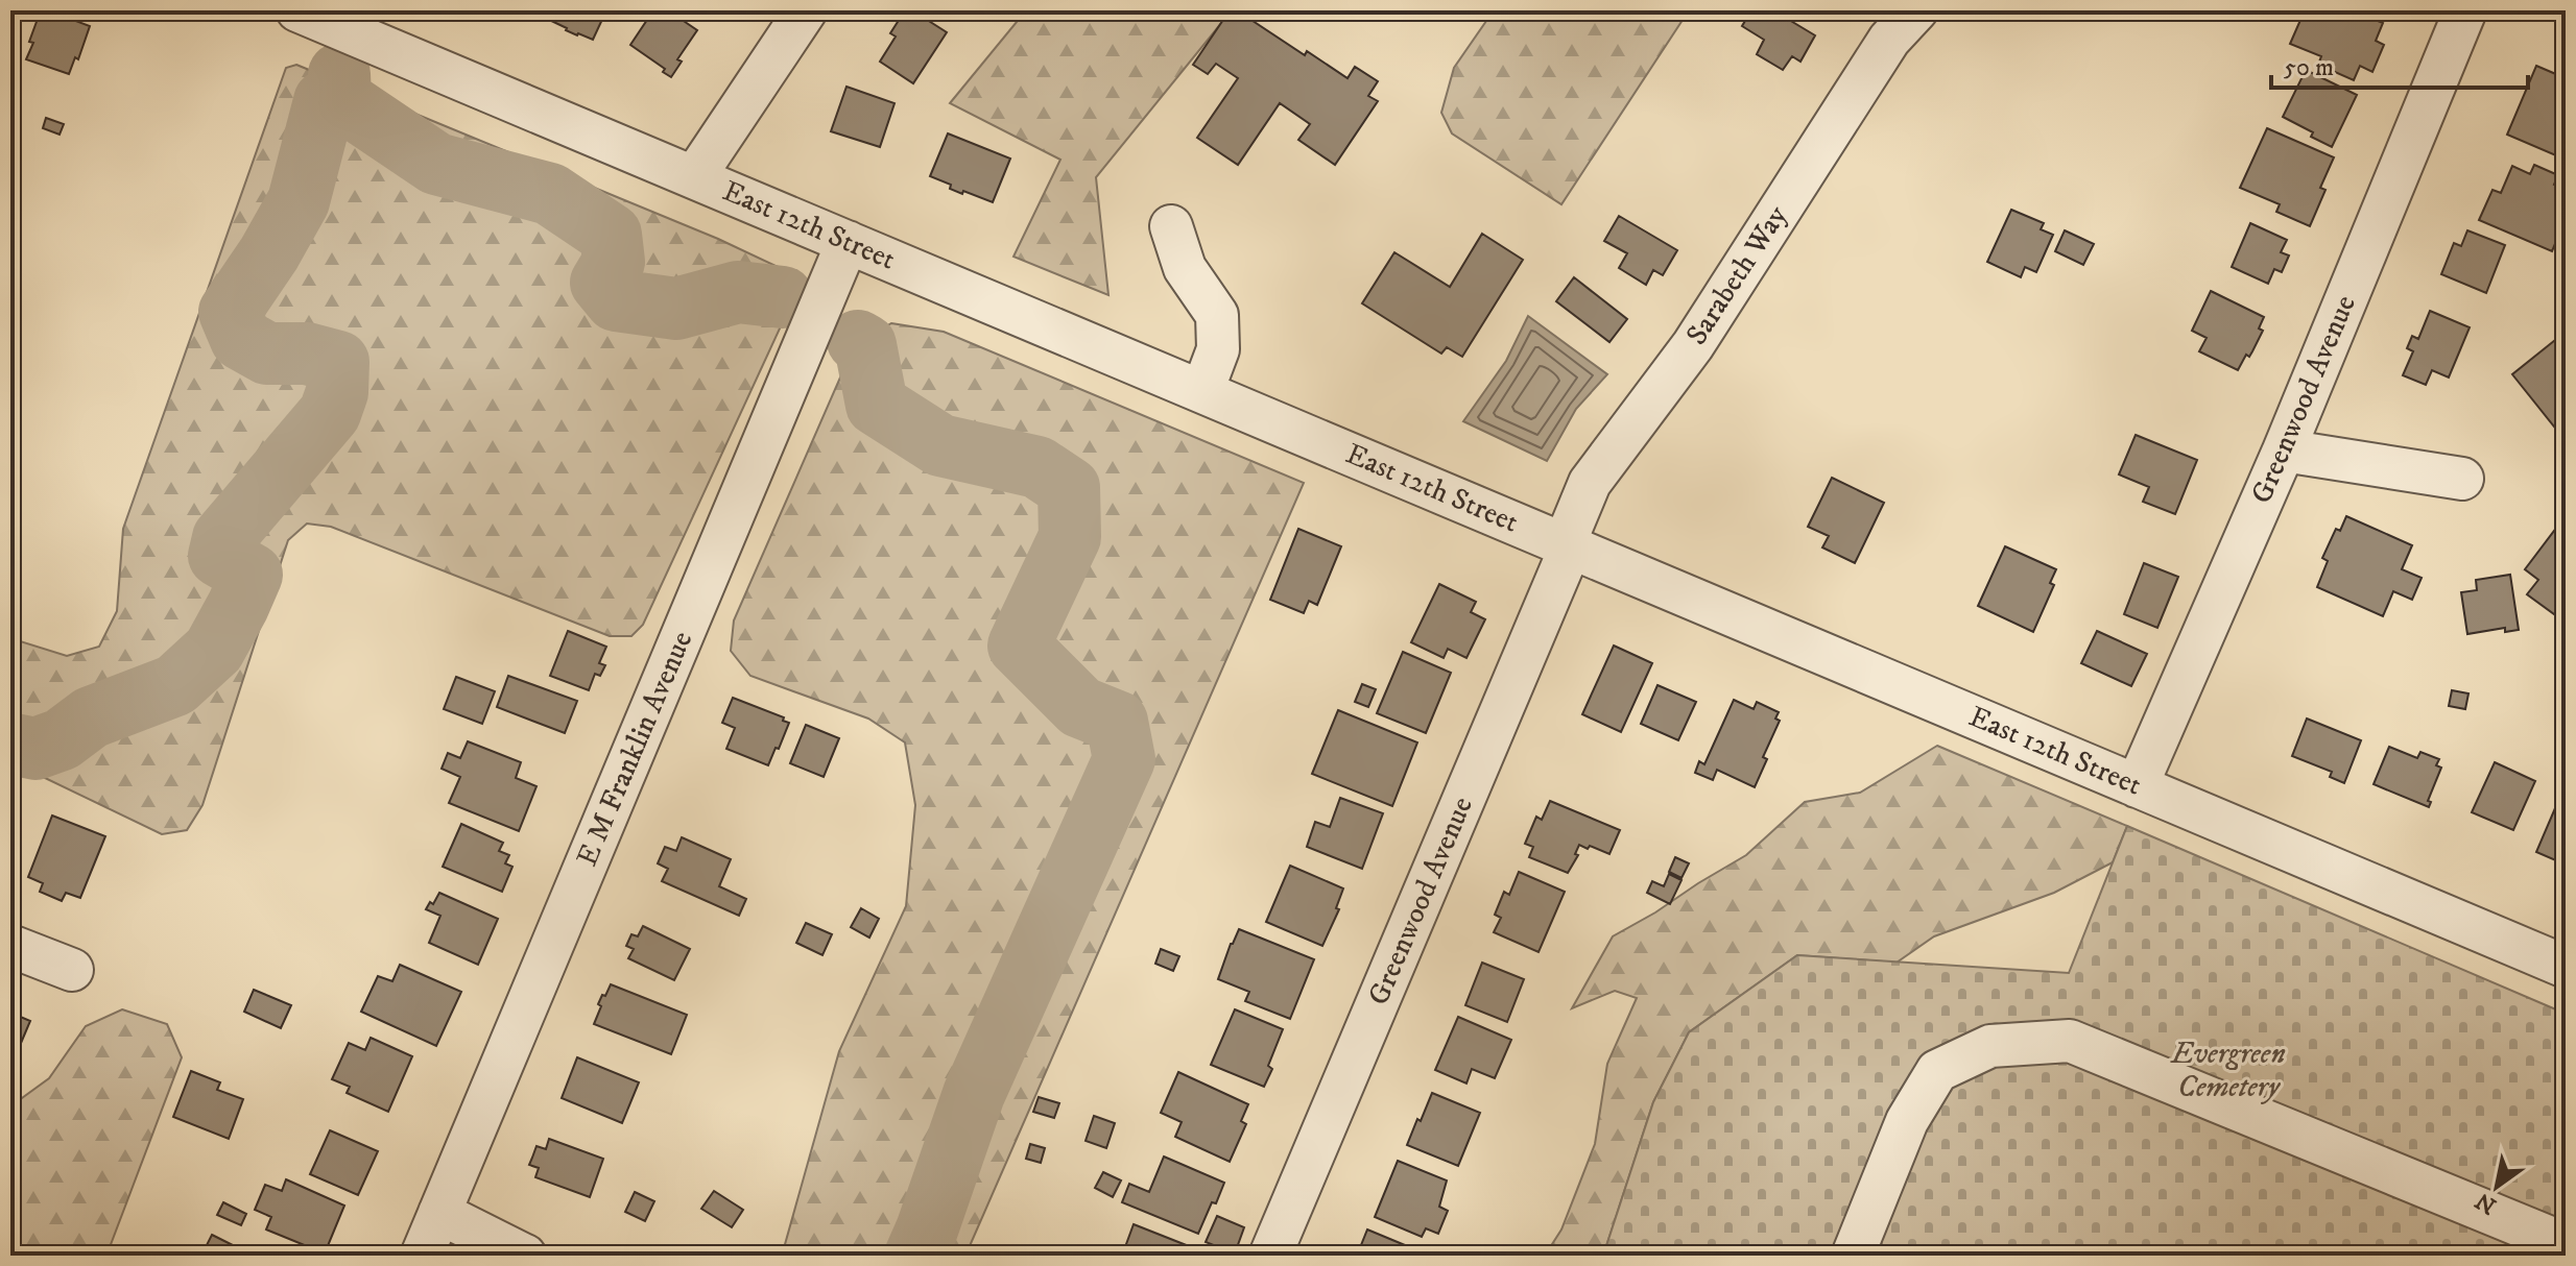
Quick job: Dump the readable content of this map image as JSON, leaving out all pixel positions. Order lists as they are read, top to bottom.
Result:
{
  "streets": {
    "street": [
      "East 12th Street",
      "Sarabeth Way",
      "Greenwood Avenue",
      "E M Franklin Avenue"
    ]
  },
  "crossings": [
    ["East 12th Street", "Sarabeth Way"],
    ["East 12th Street", "Greenwood Avenue"],
    ["East 12th Street", "E M Franklin Avenue"],
    ["Sarabeth Way", "Greenwood Avenue"]
  ],
  "parks": ["Evergreen Cemetery"],
  "scale_bar": "50 m",
  "north": "bottom left"
}
